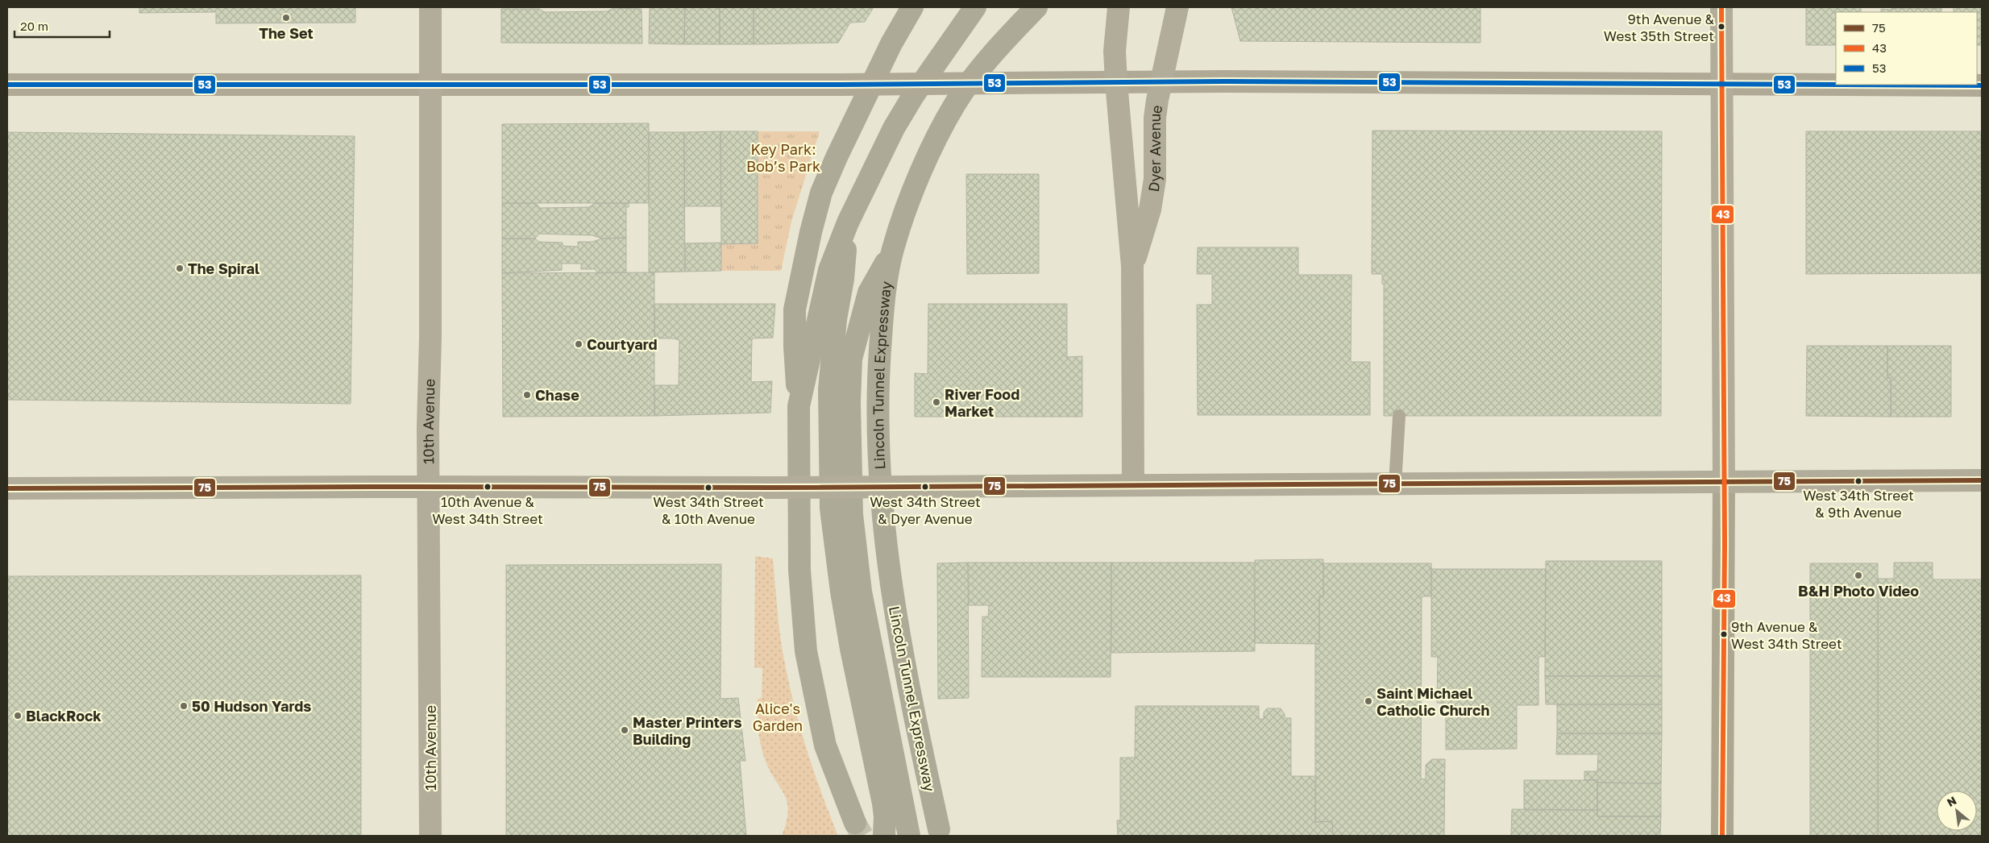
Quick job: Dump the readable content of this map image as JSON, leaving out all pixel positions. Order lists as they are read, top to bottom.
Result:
{
  "streets": {
    "highway": ["Lincoln Tunnel Expressway"],
    "main road": ["Dyer Avenue", "10th Avenue"]
  },
  "parks": ["Key Park: Bob’s Park", "Alice's Garden"],
  "places": [
    "The Set",
    "9th Avenue & West 35th Street",
    "The Spiral",
    "Courtyard",
    "Chase",
    "River Food Market",
    "West 34th Street & 9th Avenue",
    "10th Avenue & West 34th Street",
    "West 34th Street & Dyer Avenue",
    "West 34th Street & 10th Avenue",
    "B&H Photo Video",
    "9th Avenue & West 34th Street",
    "Saint Michael Catholic Church",
    "50 Hudson Yards",
    "BlackRock",
    "Master Printers Building"
  ],
  "lines": ["transit line 43", "transit line 53", "transit line 75"],
  "legend": ["75", "43", "53"],
  "scale_bar": "20 m",
  "north": "top left"
}
